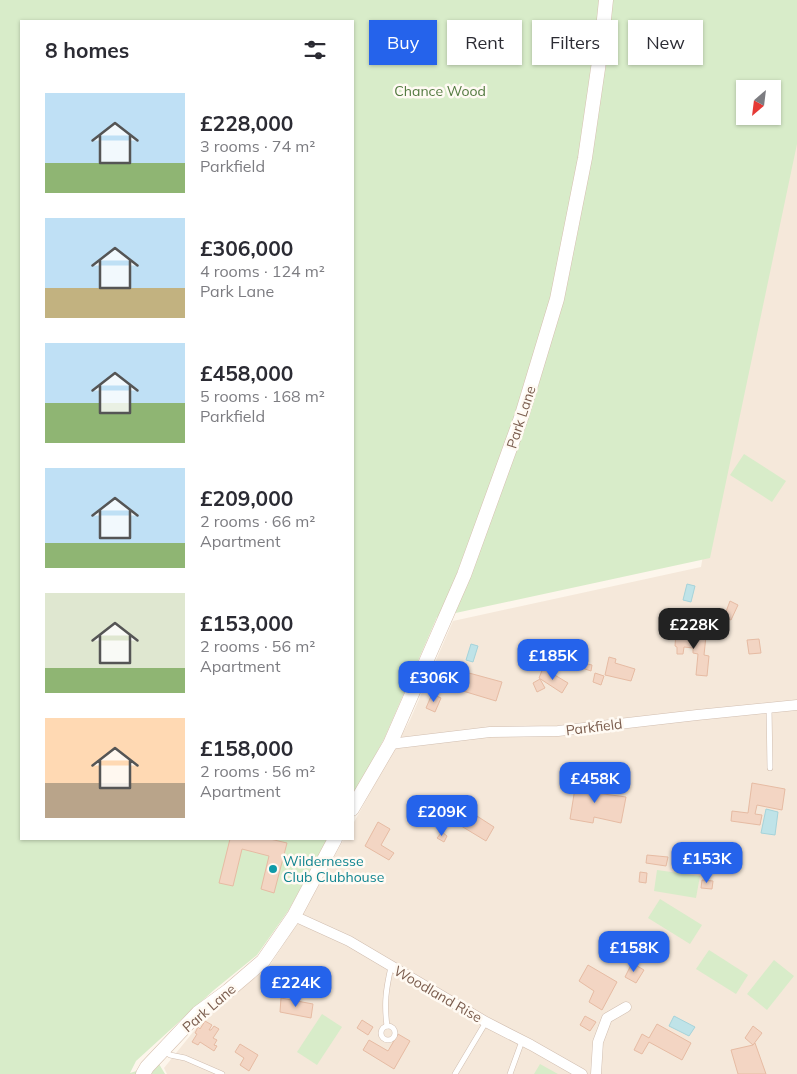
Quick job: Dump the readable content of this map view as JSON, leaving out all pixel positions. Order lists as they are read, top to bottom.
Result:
{
  "streets": {
    "street": ["Park Lane", "Parkfield", "Woodland Rise"]
  },
  "crossings": [
    ["Park Lane", "Parkfield"],
    ["Park Lane", "Woodland Rise"]
  ],
  "parks": ["Chance Wood"],
  "places": ["Wildernesse Club Clubhouse"],
  "north": "bottom left",
  "page": {
    "chip": [
      "Buy",
      "Rent",
      "Filters",
      "New"
    ],
    "heading": "8 homes",
    "list": [
      {
        "name": "£228,000",
        "note": "3 rooms · 74 m² · Parkfield"
      },
      {
        "name": "£306,000",
        "note": "4 rooms · 124 m² · Park Lane"
      },
      {
        "name": "£458,000",
        "note": "5 rooms · 168 m² · Parkfield"
      },
      {
        "name": "£209,000",
        "note": "2 rooms · 66 m² · Apartment"
      },
      {
        "name": "£153,000",
        "note": "2 rooms · 56 m² · Apartment"
      },
      {
        "name": "£158,000",
        "note": "2 rooms · 56 m² · Apartment"
      }
    ],
    "price": [
      "£228K",
      "£185K",
      "£306K",
      "£458K",
      "£209K",
      "£153K",
      "£158K",
      "£224K"
    ]
  }
}
